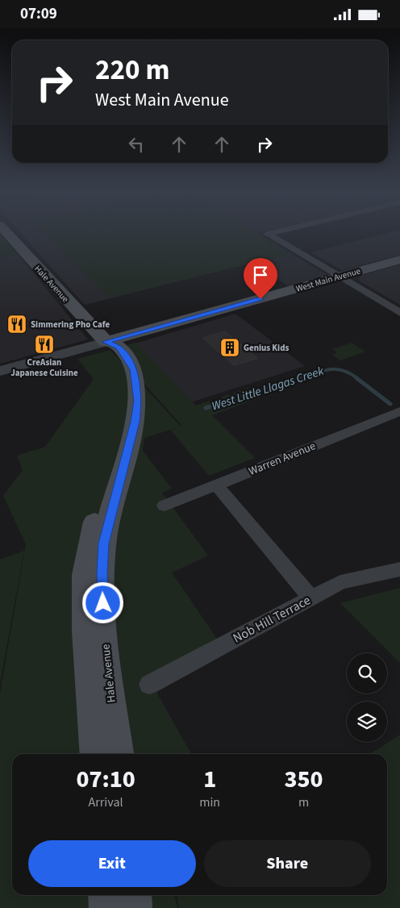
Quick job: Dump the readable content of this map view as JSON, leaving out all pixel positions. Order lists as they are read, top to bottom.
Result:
{
  "streets": {
    "main road": ["West Main Avenue", "Hale Avenue"],
    "street": ["Warren Avenue", "Nob Hill Terrace"]
  },
  "crossings": [
    ["West Main Avenue", "Hale Avenue"]
  ],
  "water": ["West Little Llagas Creek"],
  "places": {
    "restaurant": ["Simmering Pho Cafe", "CreAsian Japanese Cuisine"],
    "building": ["Genius Kids"]
  },
  "page": {
    "status": "07:09",
    "turn": ["220 m", "West Main Avenue"],
    "eta": [
      "07:10",
      "Arrival",
      "1",
      "min",
      "350",
      "m"
    ],
    "buttons": ["Exit", "Share"]
  }
}
